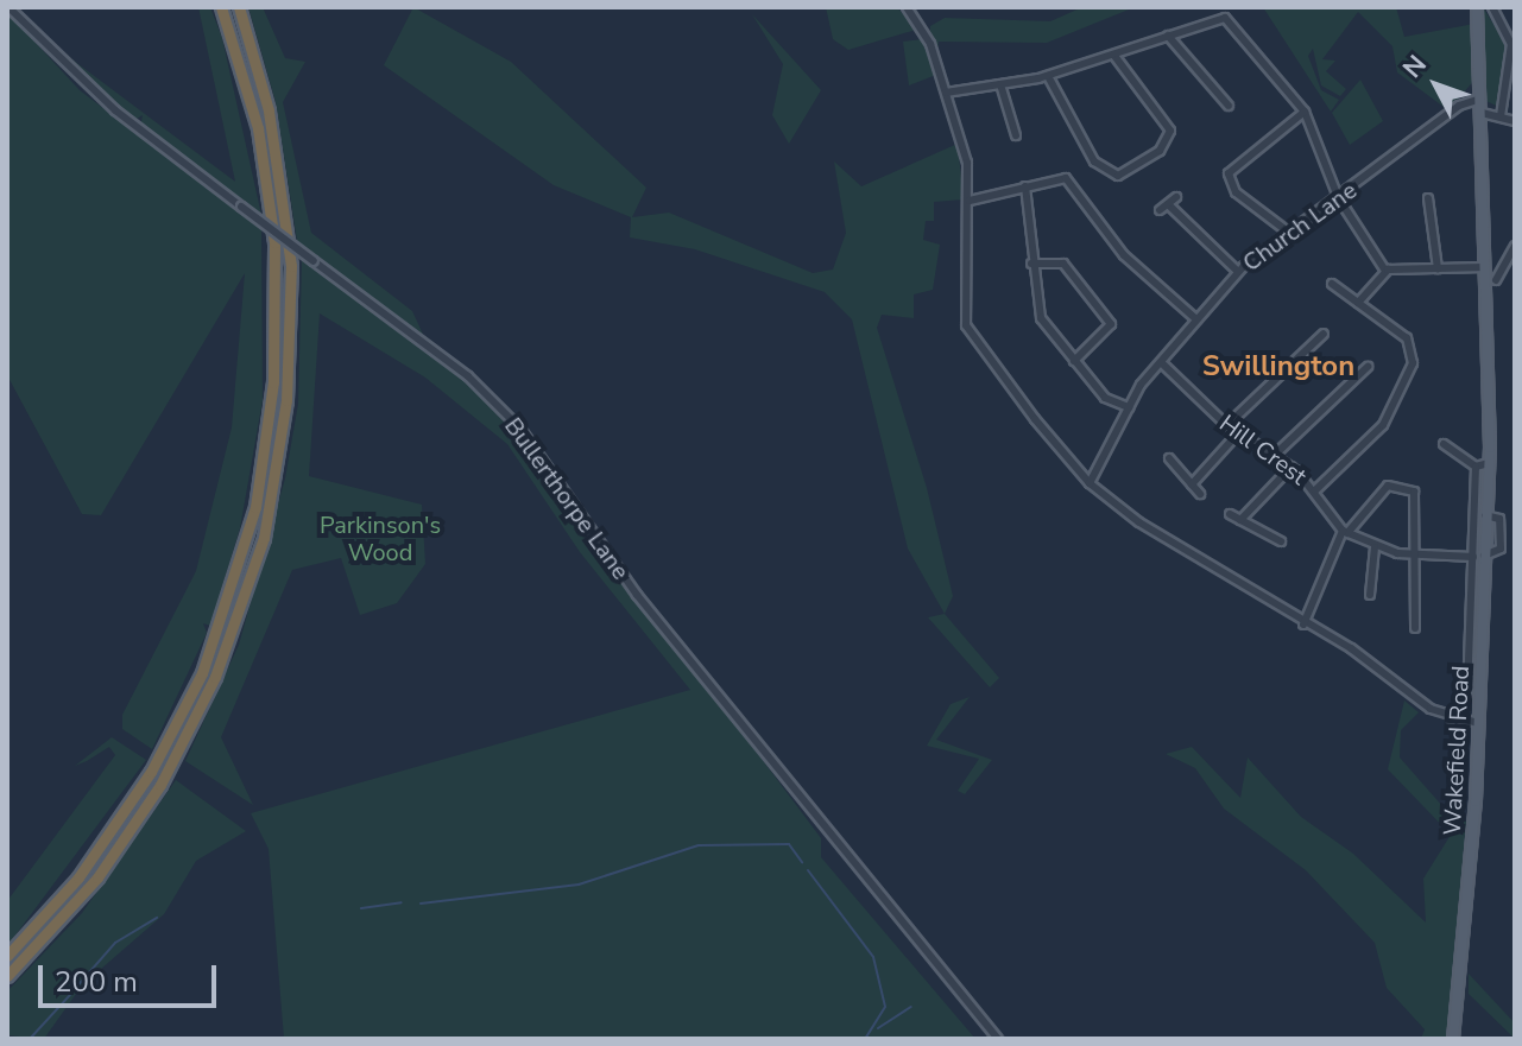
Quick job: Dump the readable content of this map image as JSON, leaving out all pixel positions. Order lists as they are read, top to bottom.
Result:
{
  "streets": {
    "main road": ["Wakefield Road"],
    "street": ["Church Lane", "Hill Crest", "Bullerthorpe Lane"]
  },
  "crossings": [
    ["Church Lane", "Hill Crest"],
    ["Church Lane", "Wakefield Road"],
    ["Hill Crest", "Wakefield Road"]
  ],
  "districts": ["Swillington"],
  "parks": ["Parkinson's Wood"],
  "scale_bar": "200 m",
  "north": "top left"
}
